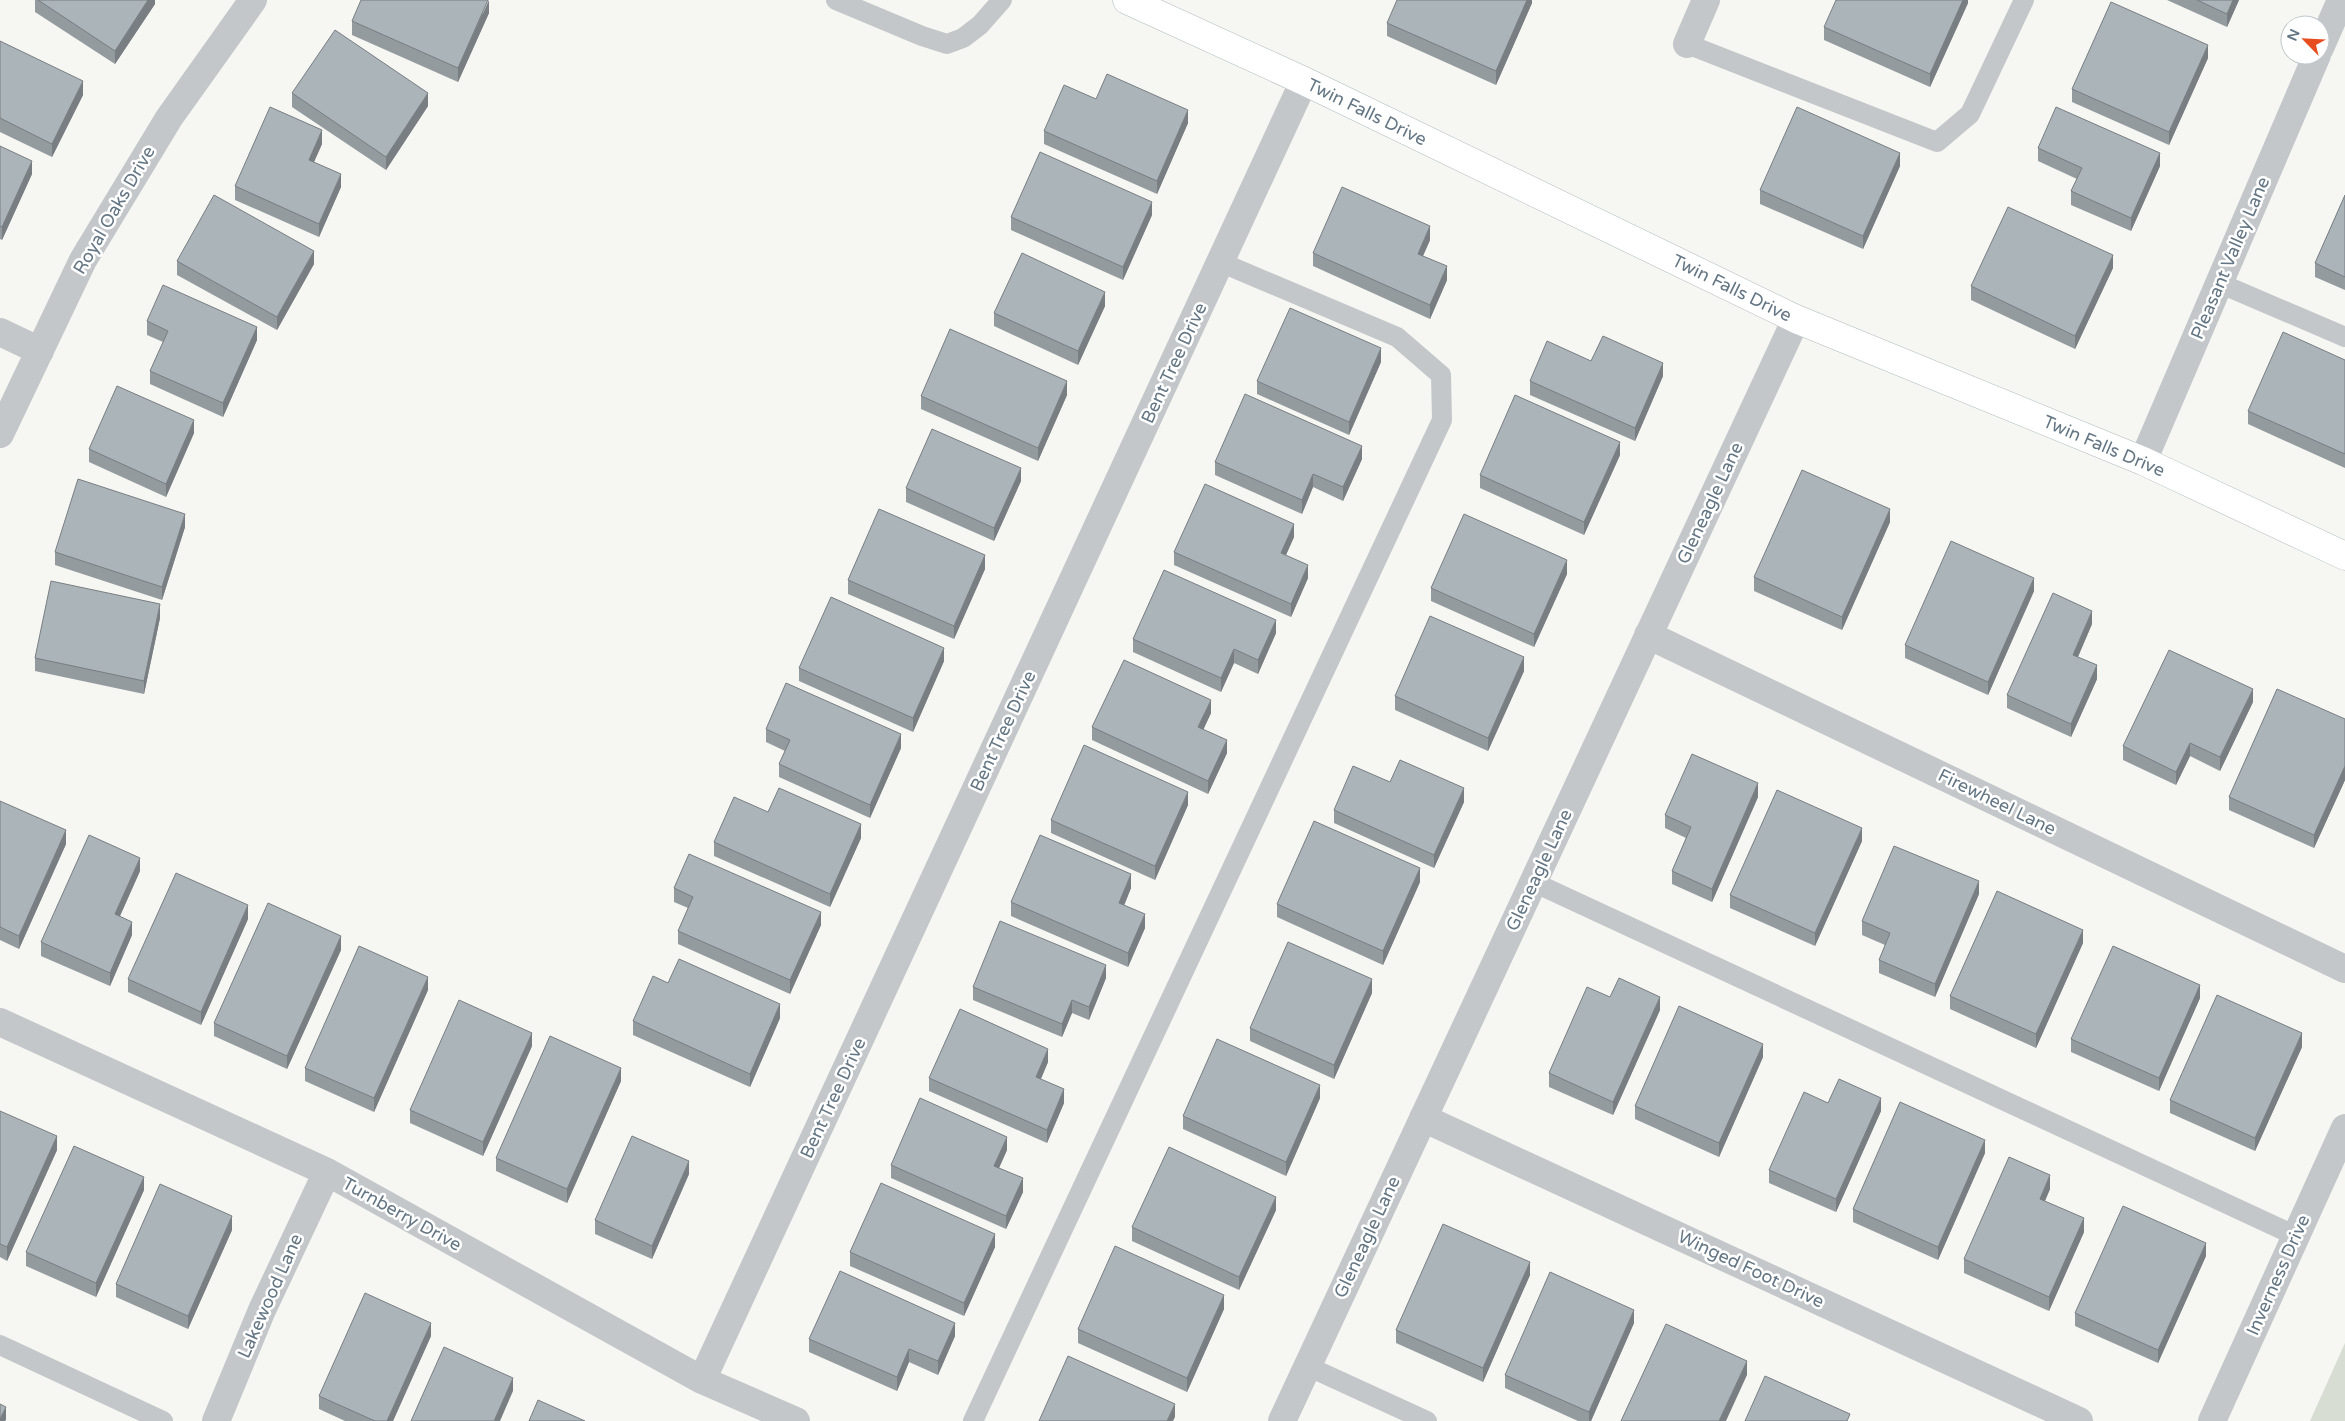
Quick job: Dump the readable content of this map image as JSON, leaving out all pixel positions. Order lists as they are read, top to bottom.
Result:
{
  "streets": {
    "street": [
      "Twin Falls Drive",
      "Royal Oaks Drive",
      "Pleasant Valley Lane",
      "Bent Tree Drive",
      "Gleneagle Lane",
      "Firewheel Lane",
      "Turnberry Drive",
      "Winged Foot Drive",
      "Inverness Drive",
      "Lakewood Lane"
    ]
  },
  "crossings": [
    ["Twin Falls Drive", "Pleasant Valley Lane"],
    ["Twin Falls Drive", "Bent Tree Drive"],
    ["Twin Falls Drive", "Gleneagle Lane"],
    ["Bent Tree Drive", "Turnberry Drive"],
    ["Gleneagle Lane", "Firewheel Lane"],
    ["Gleneagle Lane", "Winged Foot Drive"],
    ["Turnberry Drive", "Lakewood Lane"]
  ],
  "north": "top left"
}
